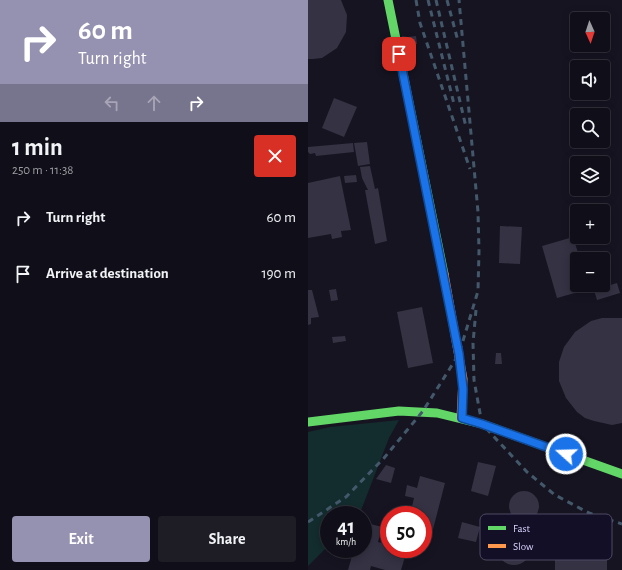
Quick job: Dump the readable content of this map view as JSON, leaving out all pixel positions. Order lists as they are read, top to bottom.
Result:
{
  "legend": ["Fast", "Slow"],
  "north": "bottom",
  "page": {
    "turn": ["60 m", "Turn right"],
    "map_buttons": ["+", "−"],
    "heading": ["1 min", "250 m · 11:38"],
    "list": [
      {
        "name": "Turn right",
        "value": "60 m"
      },
      {
        "name": "Arrive at destination",
        "value": "190 m"
      }
    ],
    "speed": "41 km/h",
    "limit": "50",
    "buttons": ["Exit", "Share"]
  }
}
